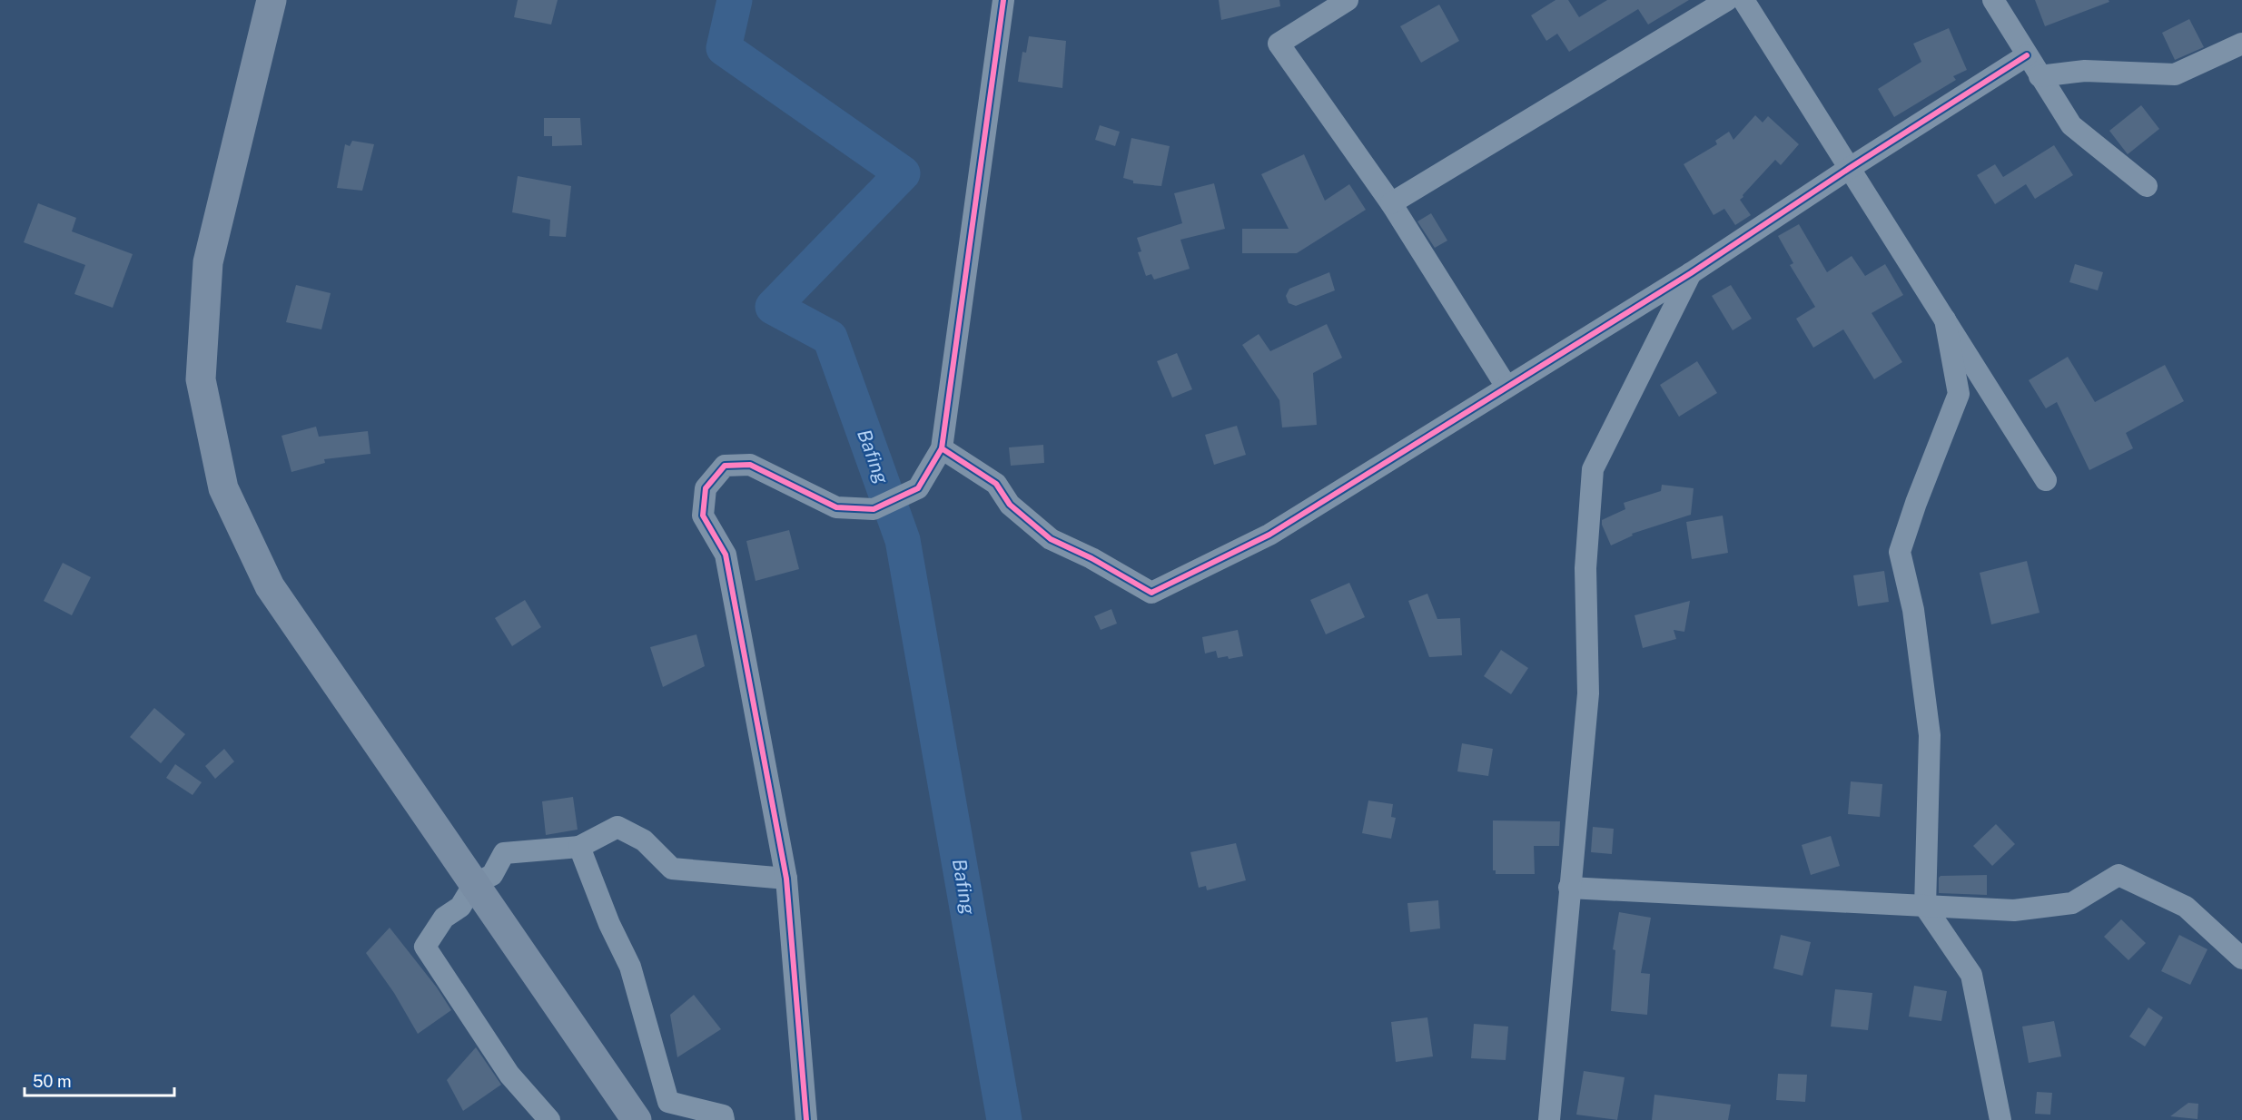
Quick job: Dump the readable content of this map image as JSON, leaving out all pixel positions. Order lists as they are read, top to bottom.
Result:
{
  "water": ["Bafing"],
  "scale_bar": "50 m"
}
